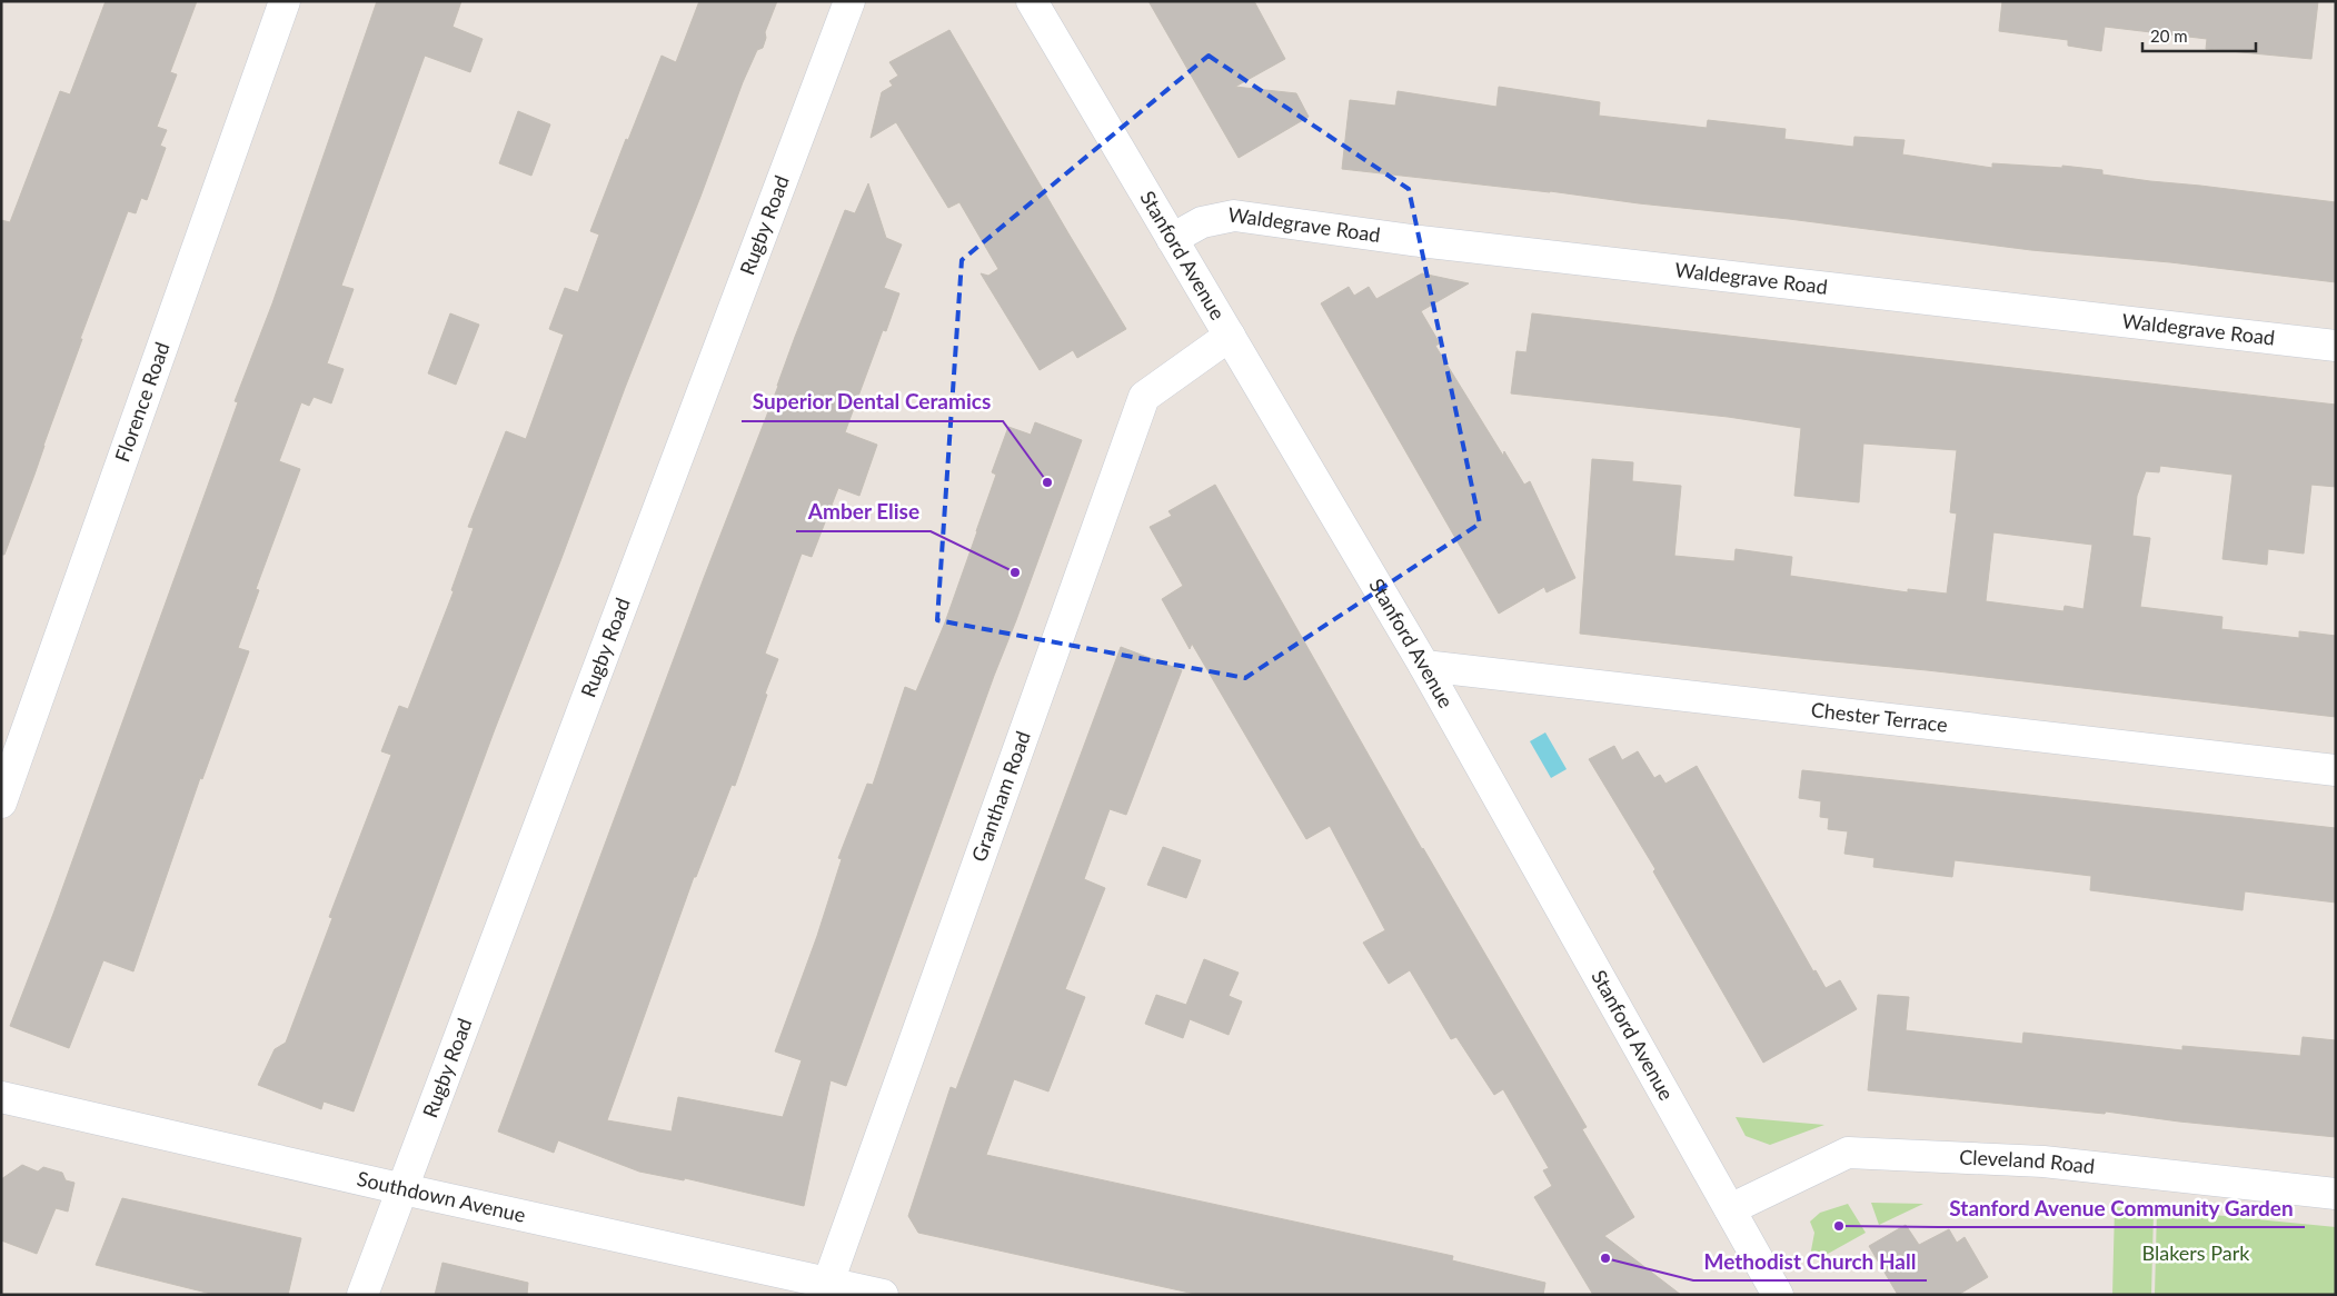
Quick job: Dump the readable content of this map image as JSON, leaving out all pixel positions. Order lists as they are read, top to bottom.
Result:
{
  "streets": {
    "street": [
      "Rugby Road",
      "Waldegrave Road",
      "Stanford Avenue",
      "Florence Road",
      "Chester Terrace",
      "Grantham Road",
      "Cleveland Road",
      "Southdown Avenue"
    ]
  },
  "crossings": [
    ["Rugby Road", "Southdown Avenue"],
    ["Waldegrave Road", "Stanford Avenue"],
    ["Stanford Avenue", "Chester Terrace"],
    ["Stanford Avenue", "Grantham Road"],
    ["Stanford Avenue", "Cleveland Road"],
    ["Grantham Road", "Southdown Avenue"]
  ],
  "parks": ["Blakers Park"],
  "places": [
    "Superior Dental Ceramics",
    "Amber Elise",
    "Stanford Avenue Community Garden",
    "Methodist Church Hall"
  ],
  "scale_bar": "20 m"
}
